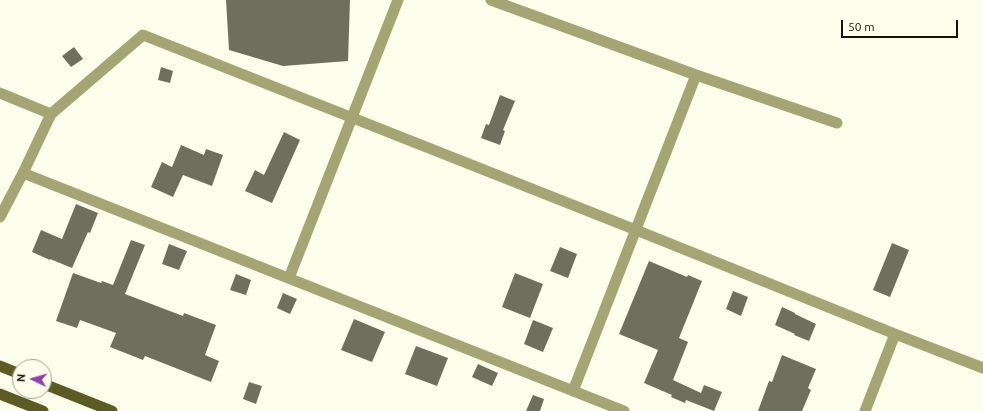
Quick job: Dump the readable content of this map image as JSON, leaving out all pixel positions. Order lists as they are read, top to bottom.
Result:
{
  "scale_bar": "50 m",
  "north": "left"
}
